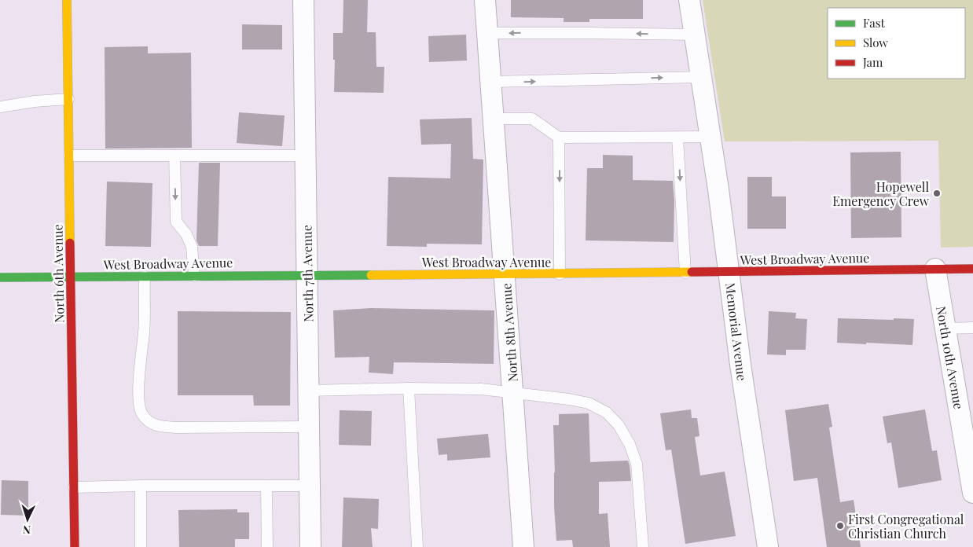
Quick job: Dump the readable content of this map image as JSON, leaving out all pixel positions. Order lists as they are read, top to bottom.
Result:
{
  "streets": {
    "main road": ["West Broadway Avenue", "North 6th Avenue"],
    "street": [
      "North 7th Avenue",
      "Memorial Avenue",
      "North 8th Avenue",
      "North 10th Avenue"
    ]
  },
  "crossings": [
    ["West Broadway Avenue", "North 6th Avenue"],
    ["West Broadway Avenue", "North 7th Avenue"],
    ["West Broadway Avenue", "Memorial Avenue"],
    ["West Broadway Avenue", "North 8th Avenue"],
    ["West Broadway Avenue", "North 10th Avenue"]
  ],
  "places": ["Hopewell Emergency Crew", "First Congregational Christian Church"],
  "legend": ["Fast", "Slow", "Jam"],
  "north": "bottom"
}
